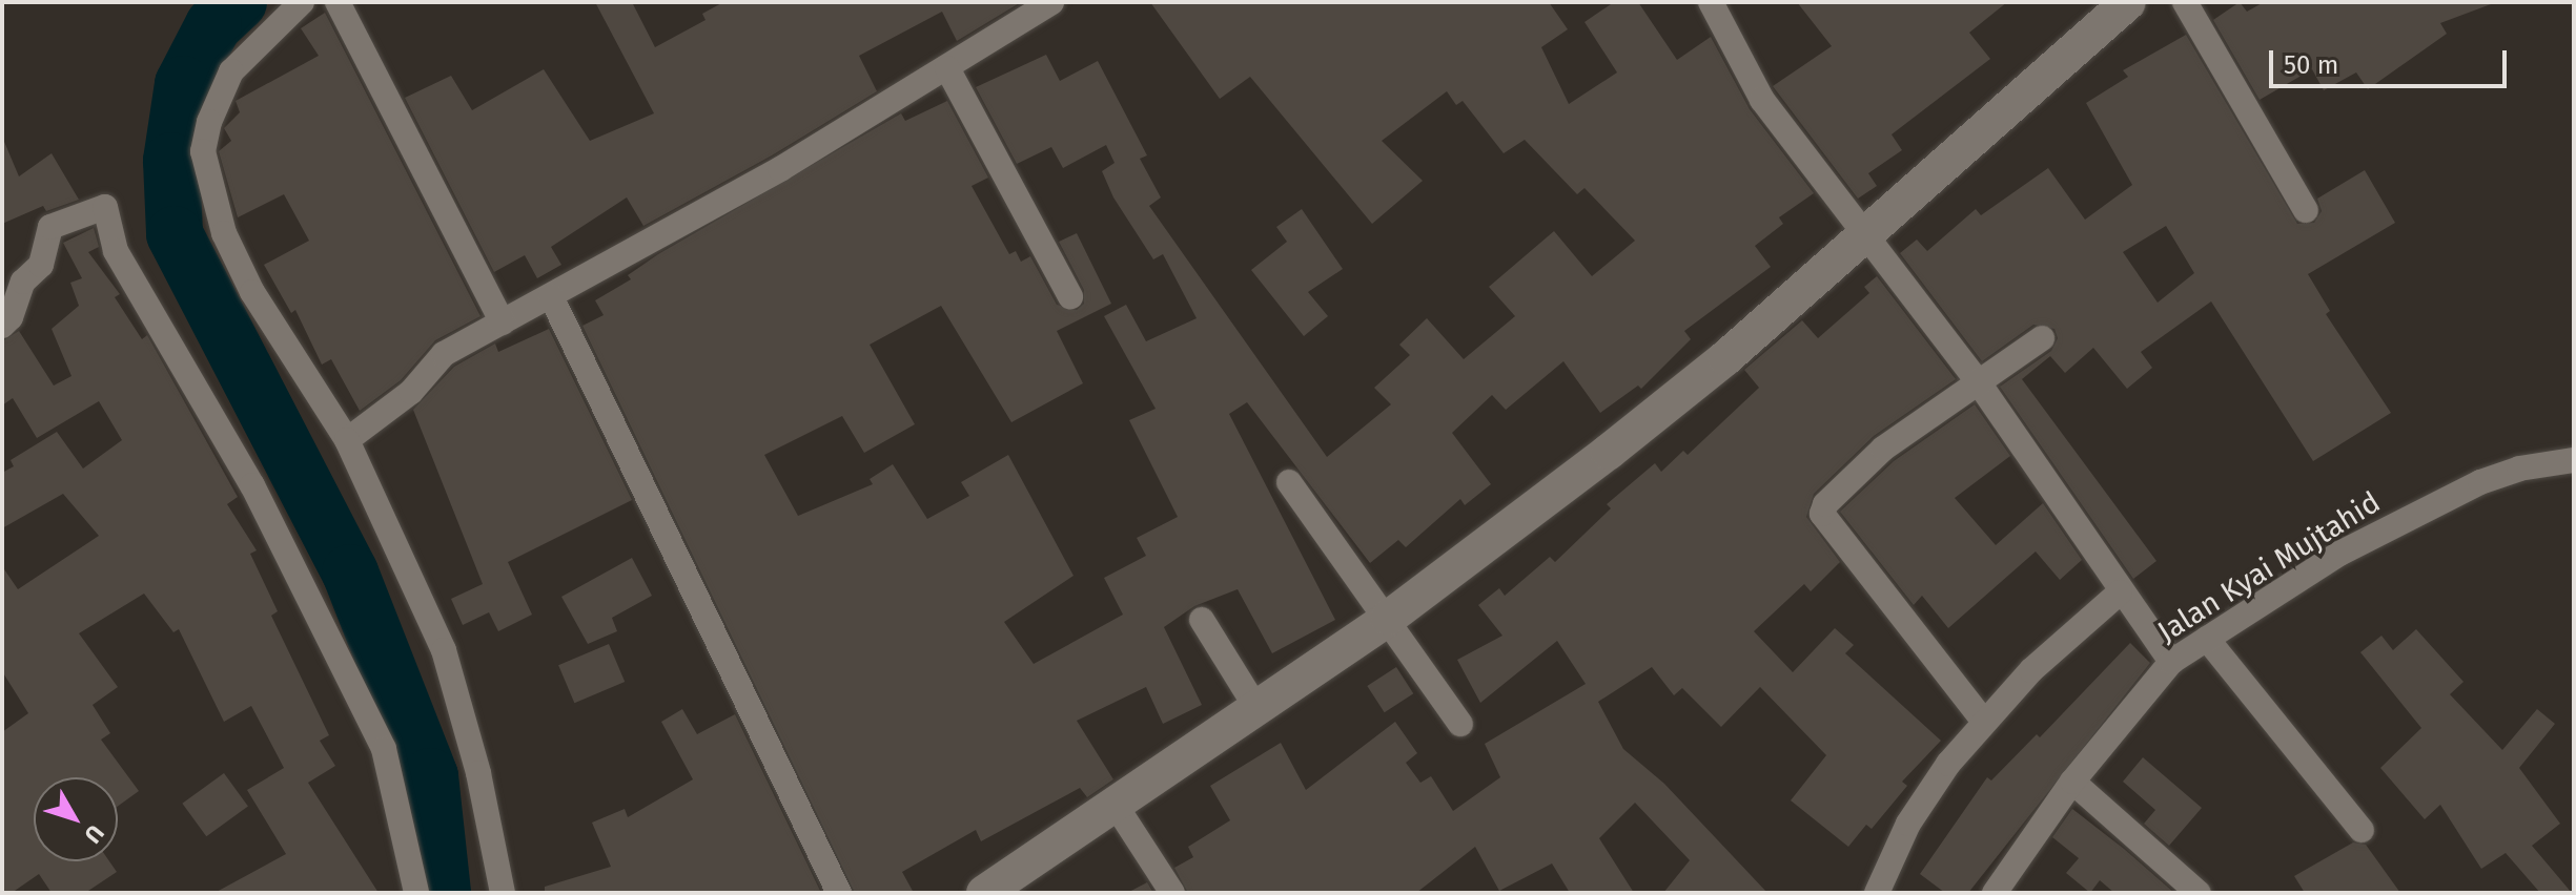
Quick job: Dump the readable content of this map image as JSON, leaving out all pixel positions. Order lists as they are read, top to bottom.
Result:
{
  "streets": {
    "street": ["Jalan Kyai Mujtahid"]
  },
  "scale_bar": "50 m",
  "north": "bottom right"
}
